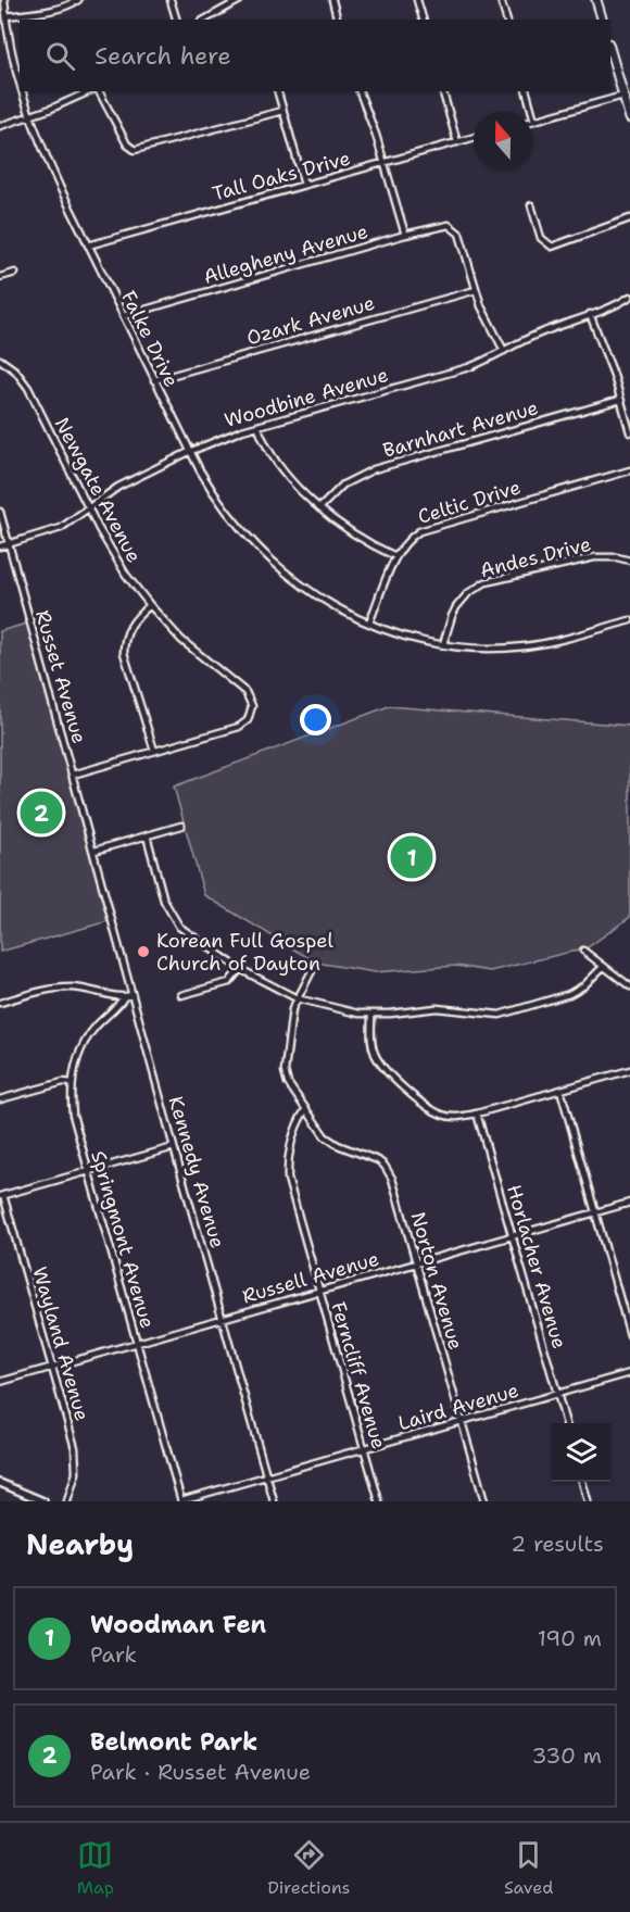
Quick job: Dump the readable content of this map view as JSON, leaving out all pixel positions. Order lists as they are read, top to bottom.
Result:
{
  "streets": {
    "street": [
      "Tall Oaks Drive",
      "Allegheny Avenue",
      "Ozark Avenue",
      "Falke Drive",
      "Woodbine Avenue",
      "Barnhart Avenue",
      "Newgate Avenue",
      "Celtic Drive",
      "Andes Drive",
      "Russet Avenue",
      "Kennedy Avenue",
      "Springmont Avenue",
      "Horlacher Avenue",
      "Russell Avenue",
      "Norton Avenue",
      "Wayland Avenue",
      "Ferncliff Avenue",
      "Laird Avenue"
    ]
  },
  "crossings": [
    ["Tall Oaks Drive", "Falke Drive"],
    ["Allegheny Avenue", "Ozark Avenue"],
    ["Allegheny Avenue", "Falke Drive"],
    ["Ozark Avenue", "Falke Drive"],
    ["Falke Drive", "Woodbine Avenue"],
    ["Falke Drive", "Celtic Drive"],
    ["Falke Drive", "Andes Drive"],
    ["Woodbine Avenue", "Newgate Avenue"],
    ["Woodbine Avenue", "Russet Avenue"],
    ["Russet Avenue", "Kennedy Avenue"],
    ["Kennedy Avenue", "Russell Avenue"],
    ["Kennedy Avenue", "Laird Avenue"],
    ["Springmont Avenue", "Russell Avenue"],
    ["Springmont Avenue", "Laird Avenue"],
    ["Horlacher Avenue", "Russell Avenue"],
    ["Horlacher Avenue", "Laird Avenue"],
    ["Russell Avenue", "Norton Avenue"],
    ["Russell Avenue", "Wayland Avenue"],
    ["Russell Avenue", "Ferncliff Avenue"],
    ["Norton Avenue", "Ferncliff Avenue"],
    ["Norton Avenue", "Laird Avenue"],
    ["Ferncliff Avenue", "Laird Avenue"]
  ],
  "places": ["Korean Full Gospel Church of Dayton"],
  "north": "top",
  "page": {
    "search": "Search here",
    "pins": ["2", "1"],
    "heading": ["Nearby", "2 results"],
    "list": [
      {
        "mark": "1",
        "name": "Woodman Fen",
        "note": "Park",
        "value": "190 m"
      },
      {
        "mark": "2",
        "name": "Belmont Park",
        "note": "Park · Russet Avenue",
        "value": "330 m"
      }
    ],
    "nav": ["Map", "Directions", "Saved"]
  }
}
